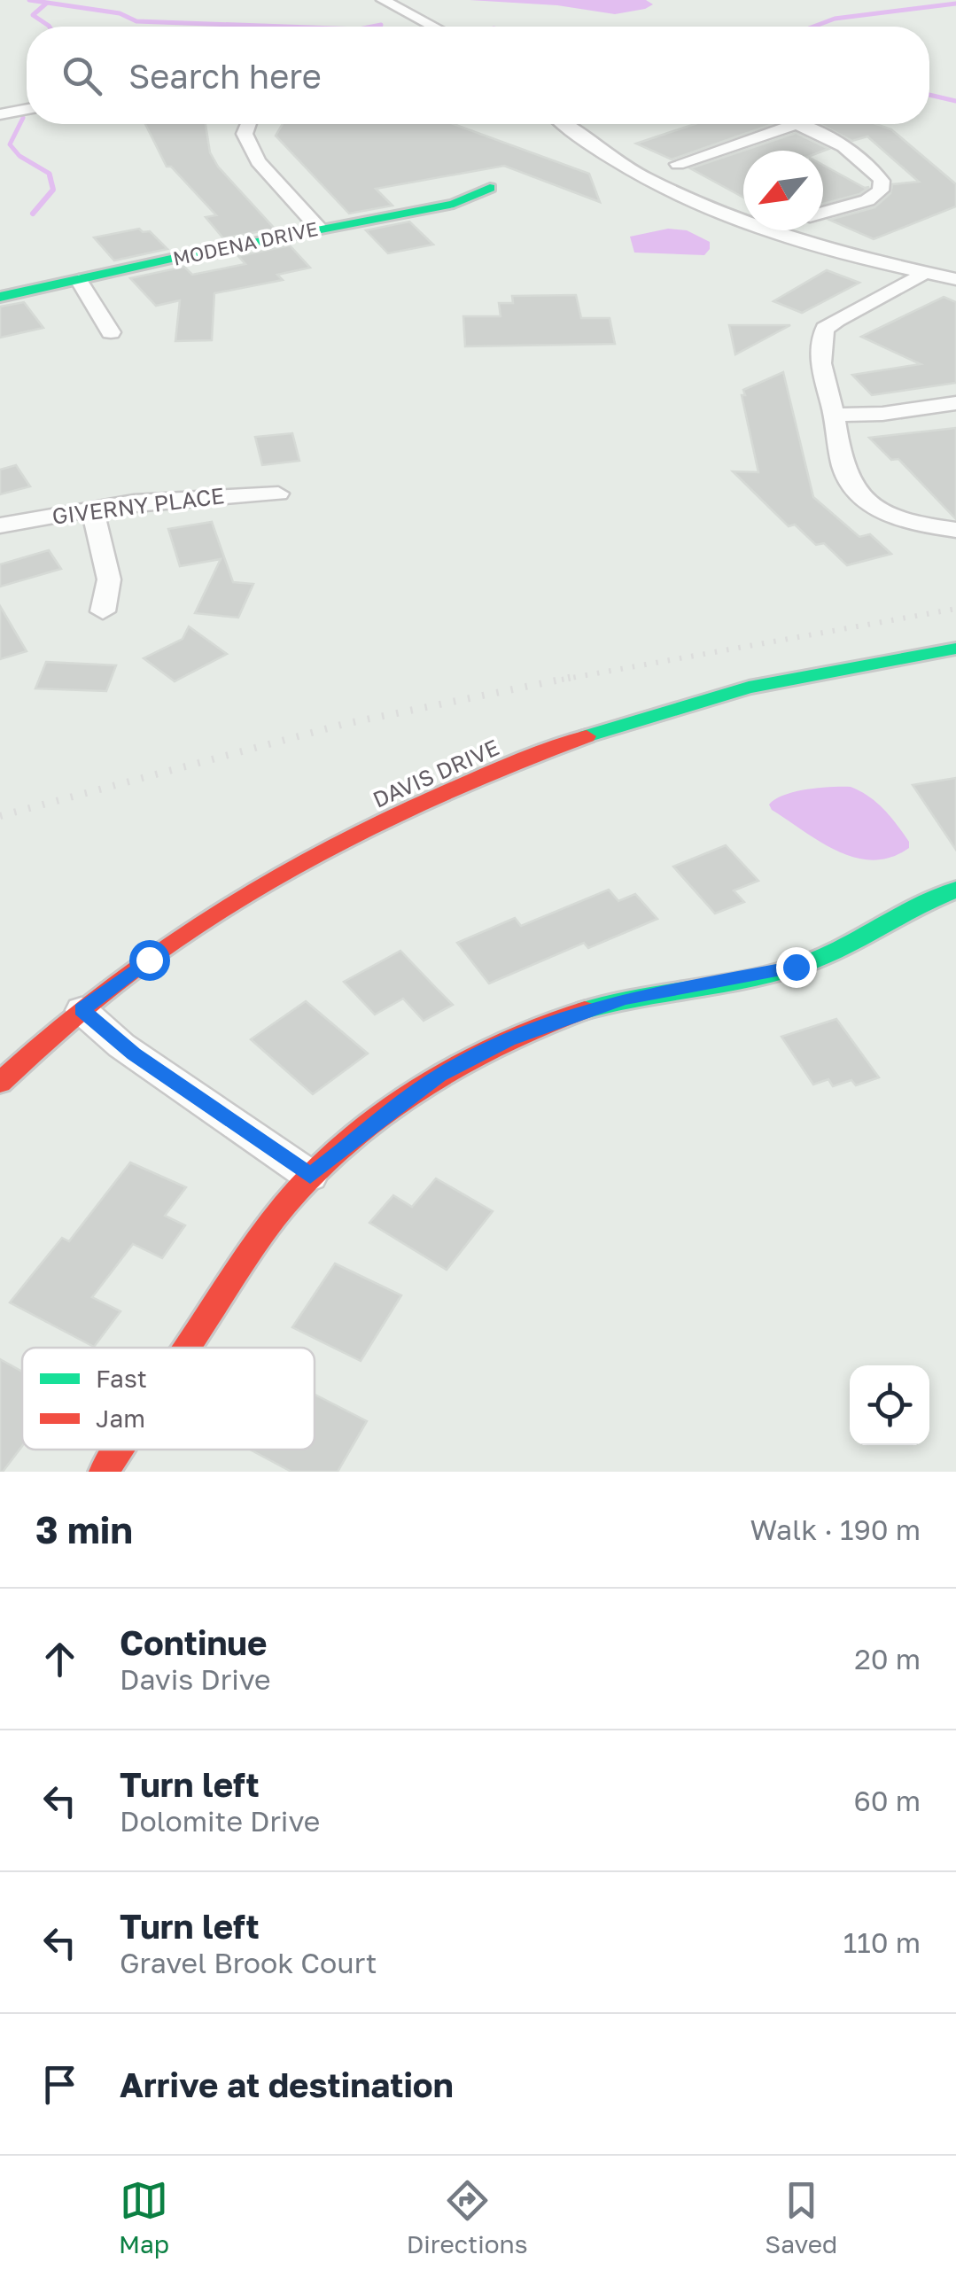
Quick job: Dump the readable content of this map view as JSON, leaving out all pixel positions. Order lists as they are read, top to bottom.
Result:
{
  "streets": {
    "street": ["MODENA DRIVE", "GIVERNY PLACE", "DAVIS DRIVE"]
  },
  "legend": ["Fast", "Jam"],
  "north": "bottom left",
  "page": {
    "search": "Search here",
    "heading": ["3 min", "Walk · 190 m"],
    "list": [
      ["Continue", "Davis Drive", "20 m"],
      ["Turn left", "Dolomite Drive", "60 m"],
      ["Turn left", "Gravel Brook Court", "110 m"],
      "Arrive at destination"
    ],
    "nav": ["Map", "Directions", "Saved"]
  }
}
